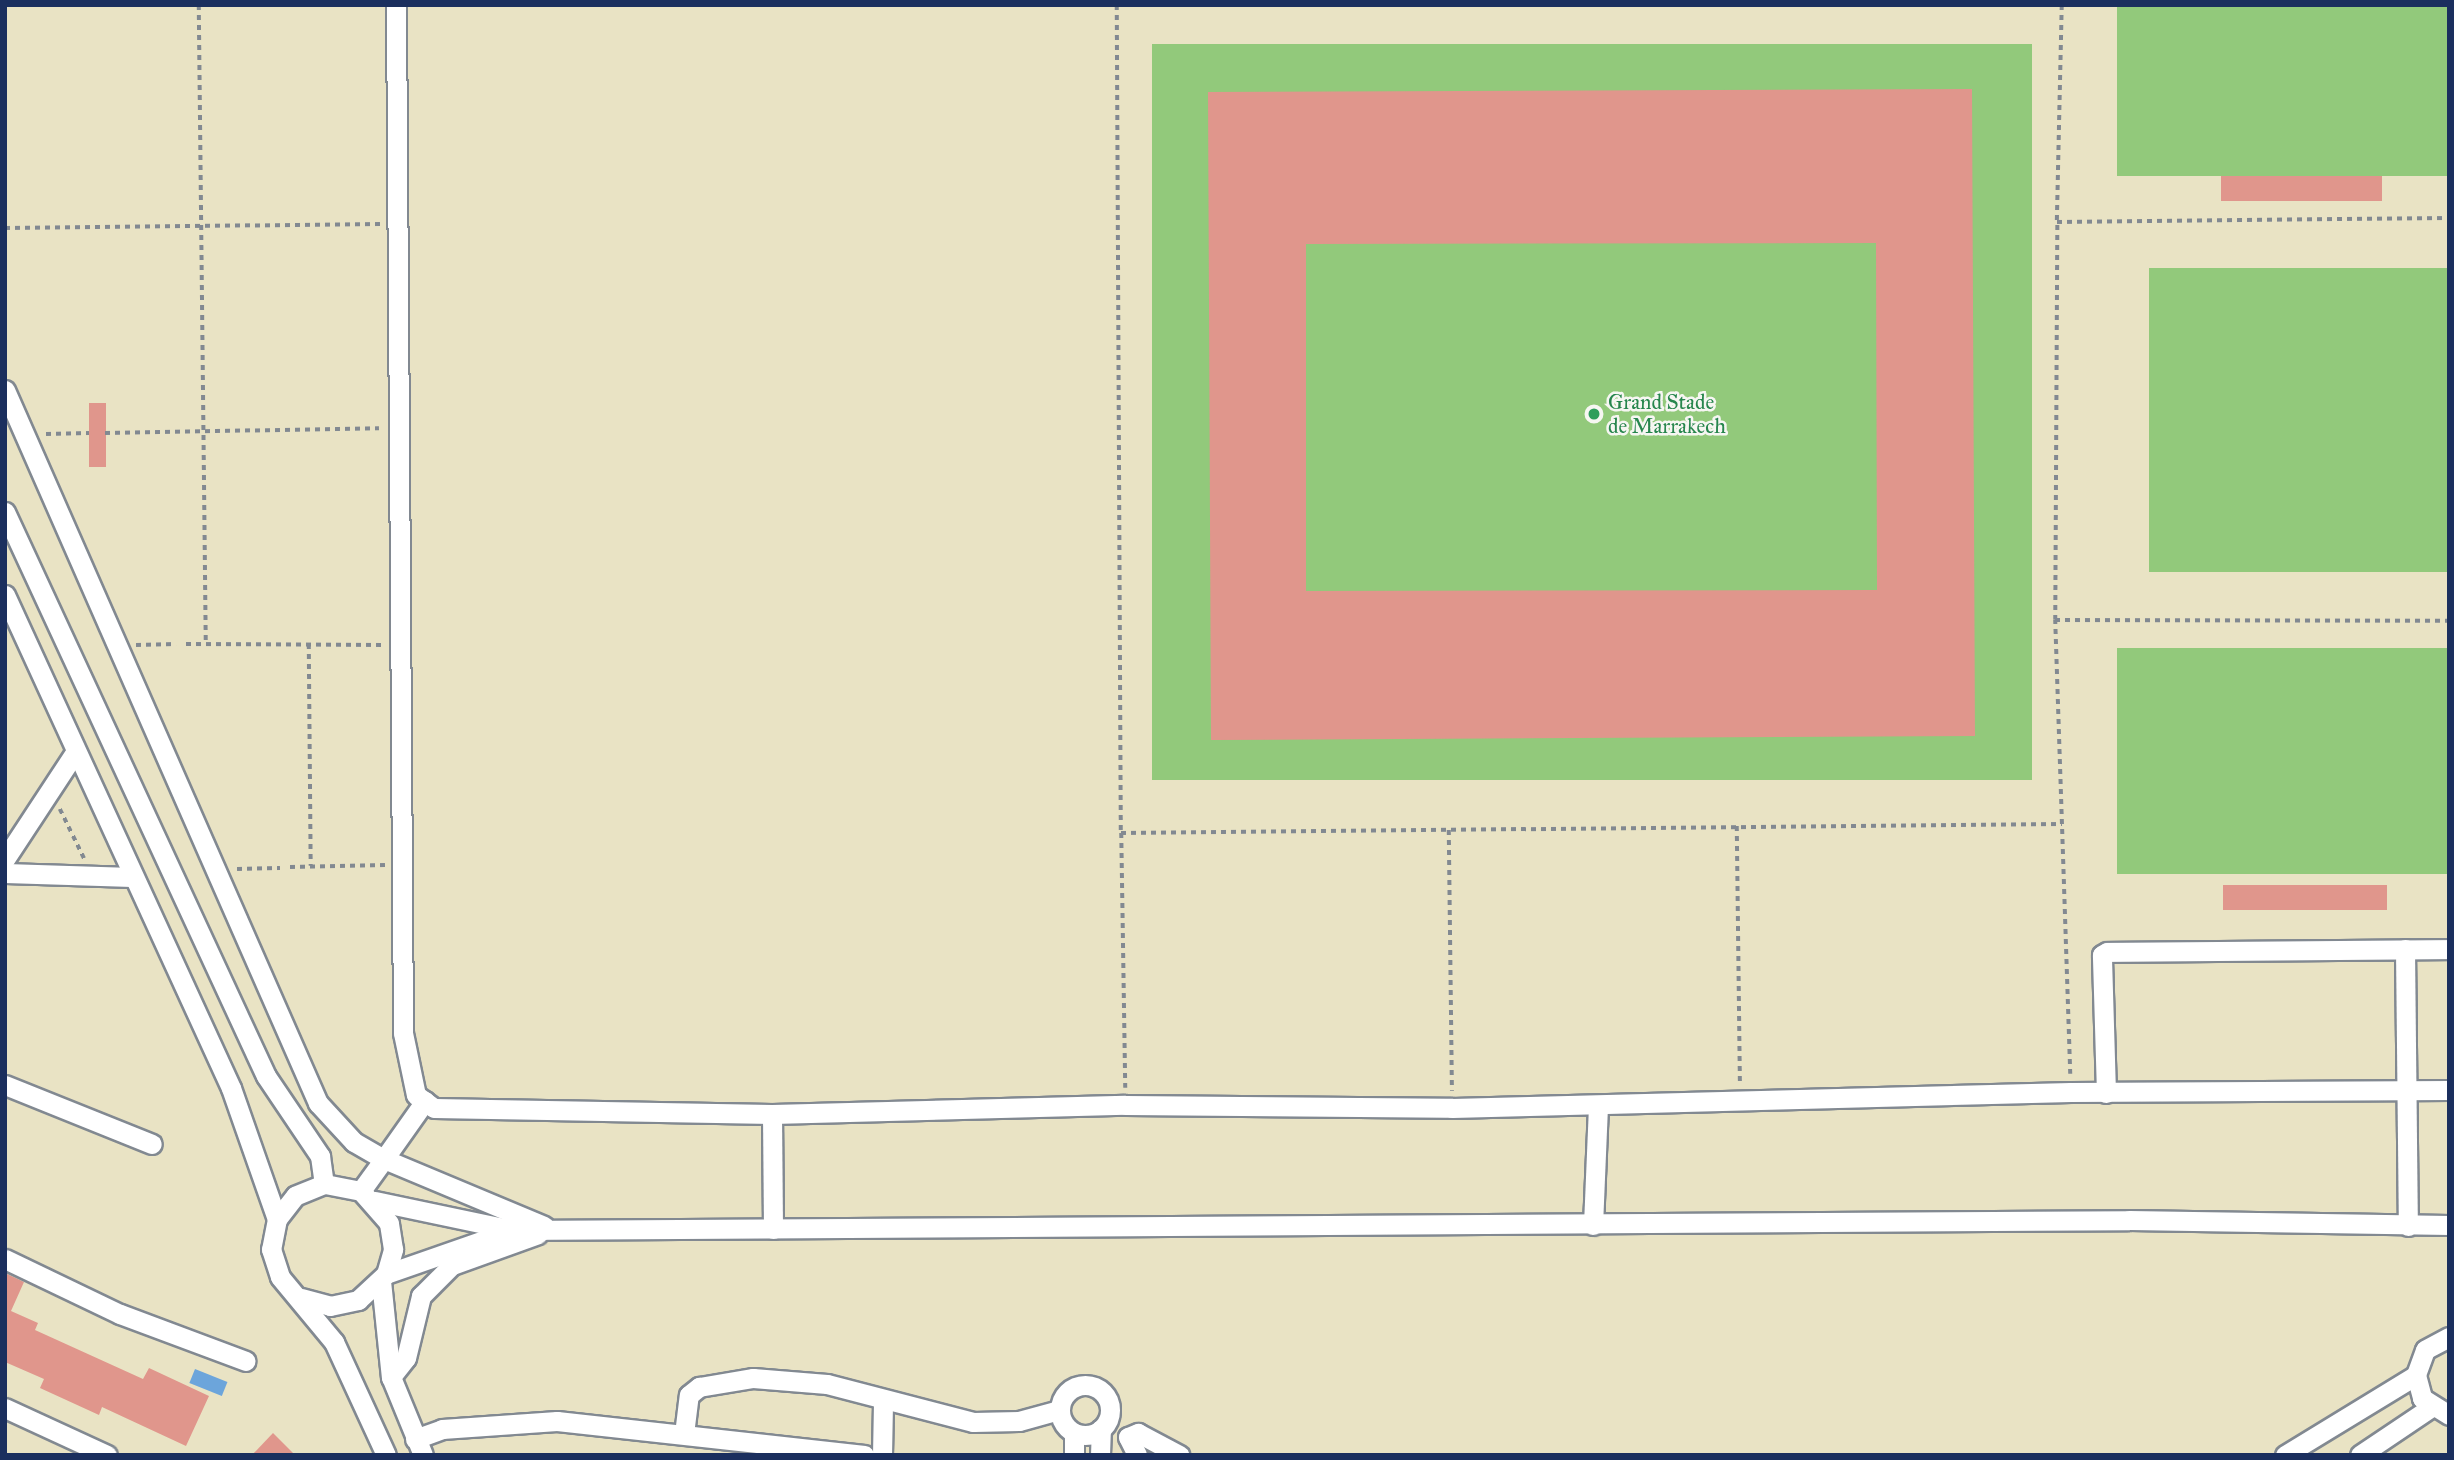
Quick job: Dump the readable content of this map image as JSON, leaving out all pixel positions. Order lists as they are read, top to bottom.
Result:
{
  "places": ["Grand Stade de Marrakech"]
}
